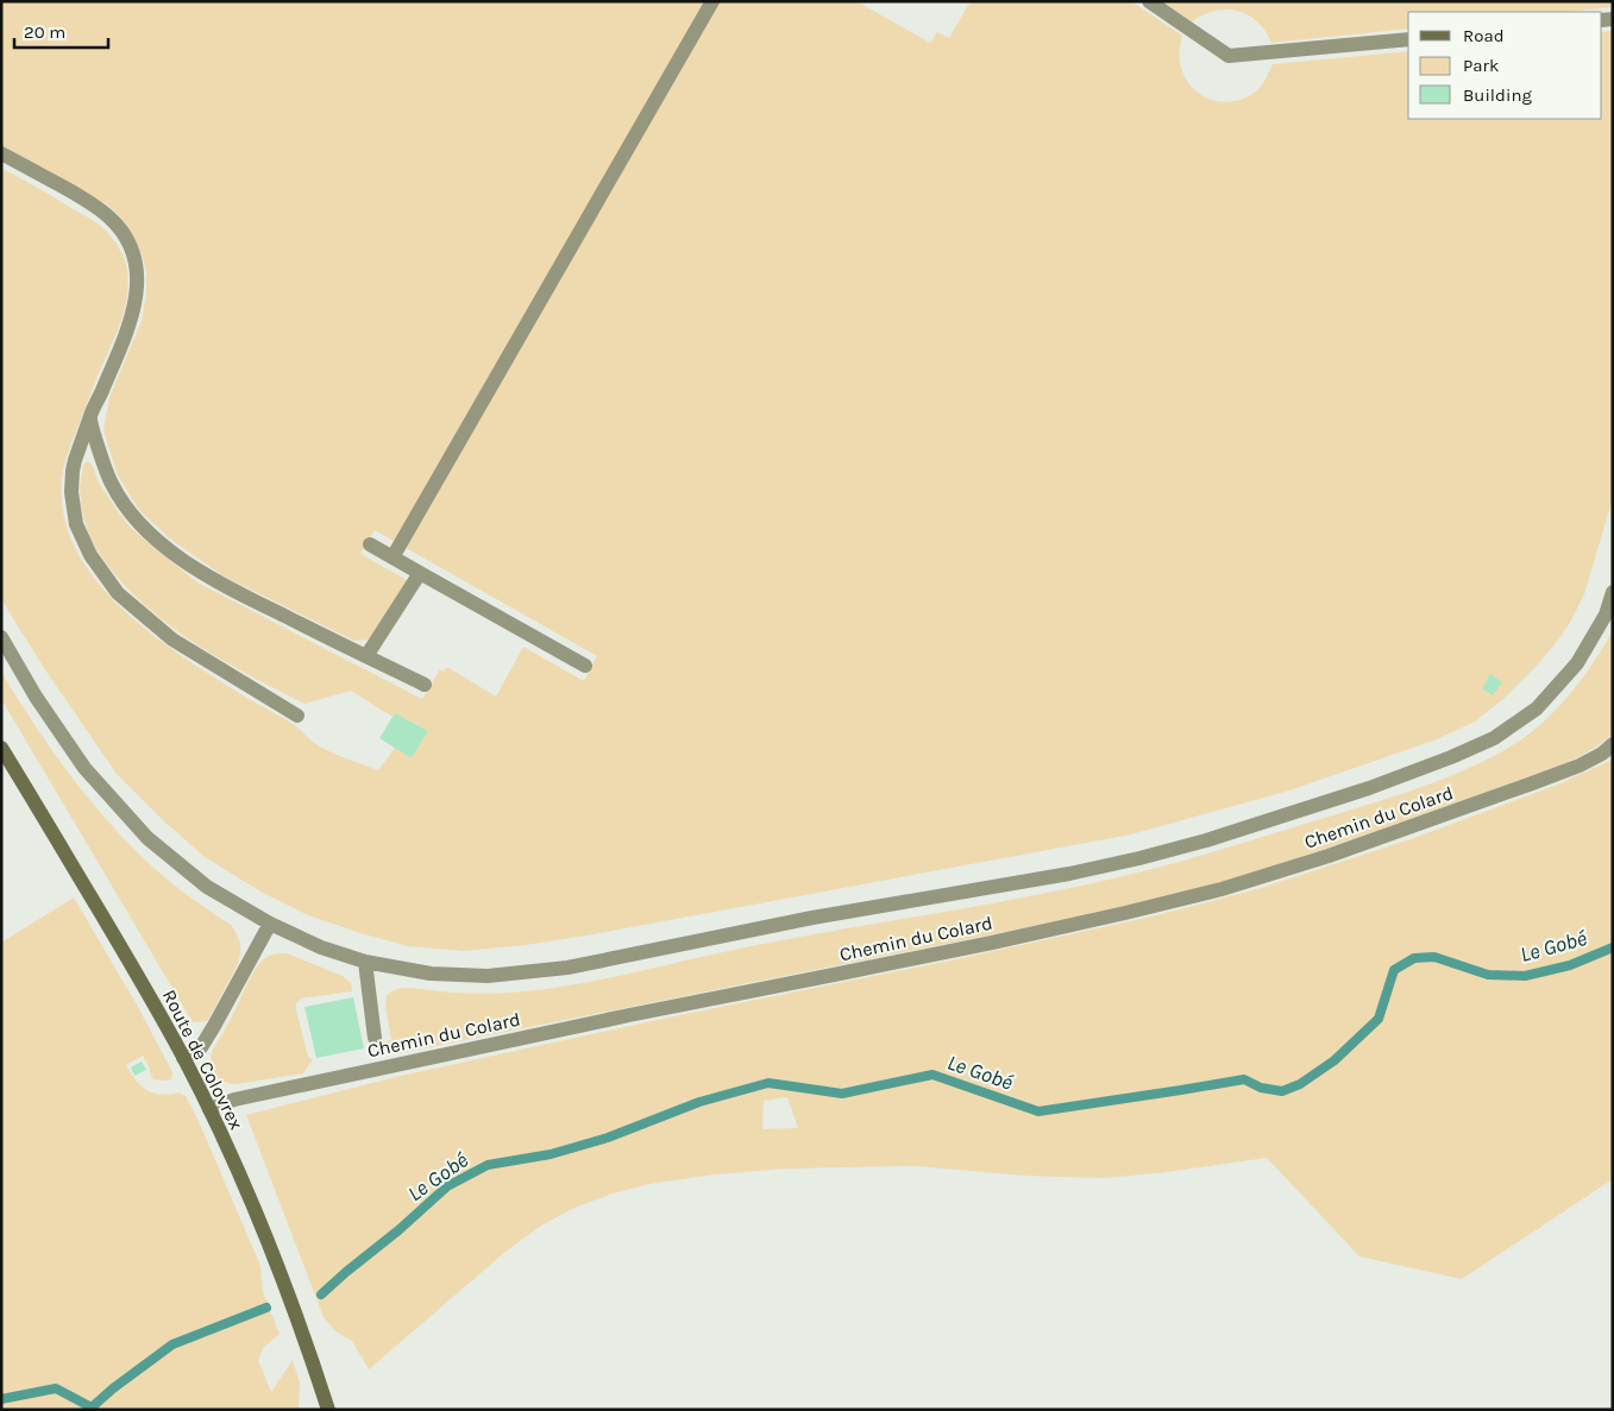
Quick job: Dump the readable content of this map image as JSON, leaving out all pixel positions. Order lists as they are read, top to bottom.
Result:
{
  "streets": {
    "main road": ["Route de Colovrex"],
    "street": ["Chemin du Colard"]
  },
  "crossings": [
    ["Chemin du Colard", "Route de Colovrex"]
  ],
  "water": ["Le Gobé"],
  "legend": ["Road", "Park", "Building"],
  "scale_bar": "20 m"
}
